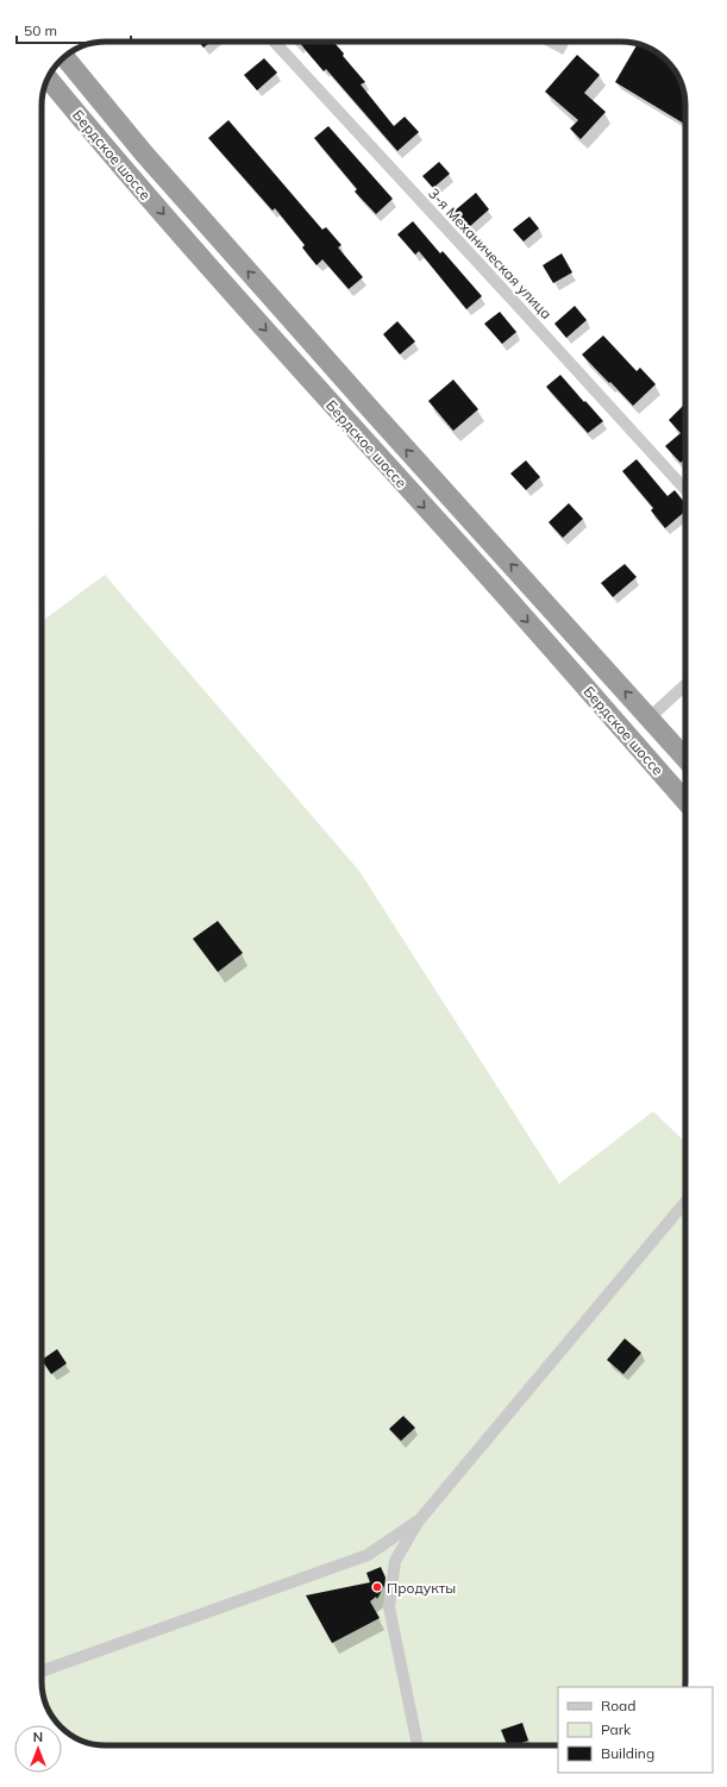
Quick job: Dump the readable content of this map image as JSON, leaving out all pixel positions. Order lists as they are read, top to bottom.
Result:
{
  "streets": {
    "highway": ["Бердское шоссе"],
    "street": ["3-я Механическая улица"]
  },
  "places": ["Продукты"],
  "legend": ["Road", "Park", "Building"],
  "scale_bar": "50 m",
  "north": "top"
}
